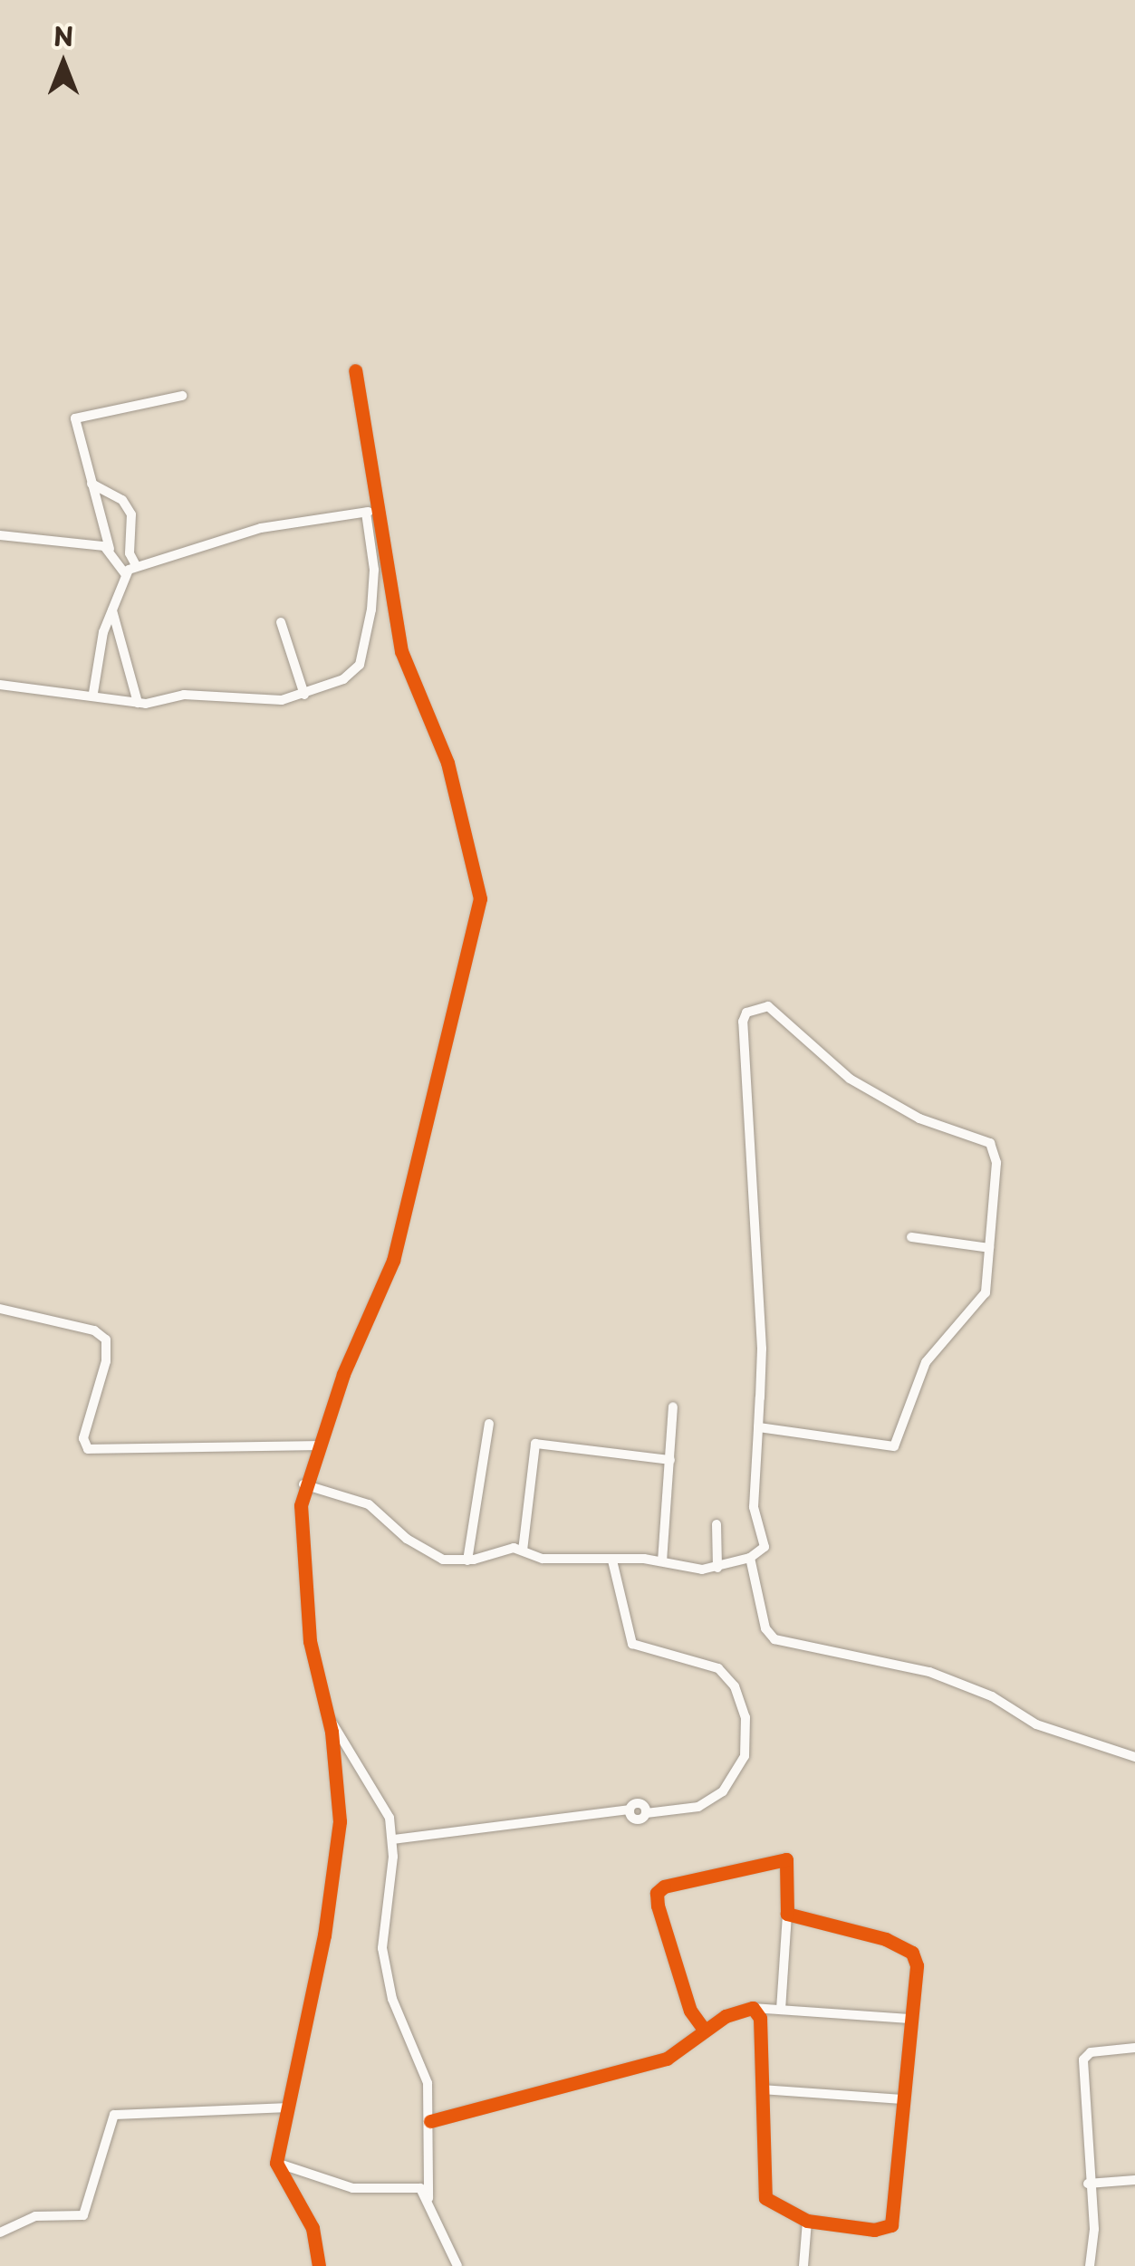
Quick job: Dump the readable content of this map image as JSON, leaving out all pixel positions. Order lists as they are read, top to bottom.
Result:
{
  "north": "top"
}
